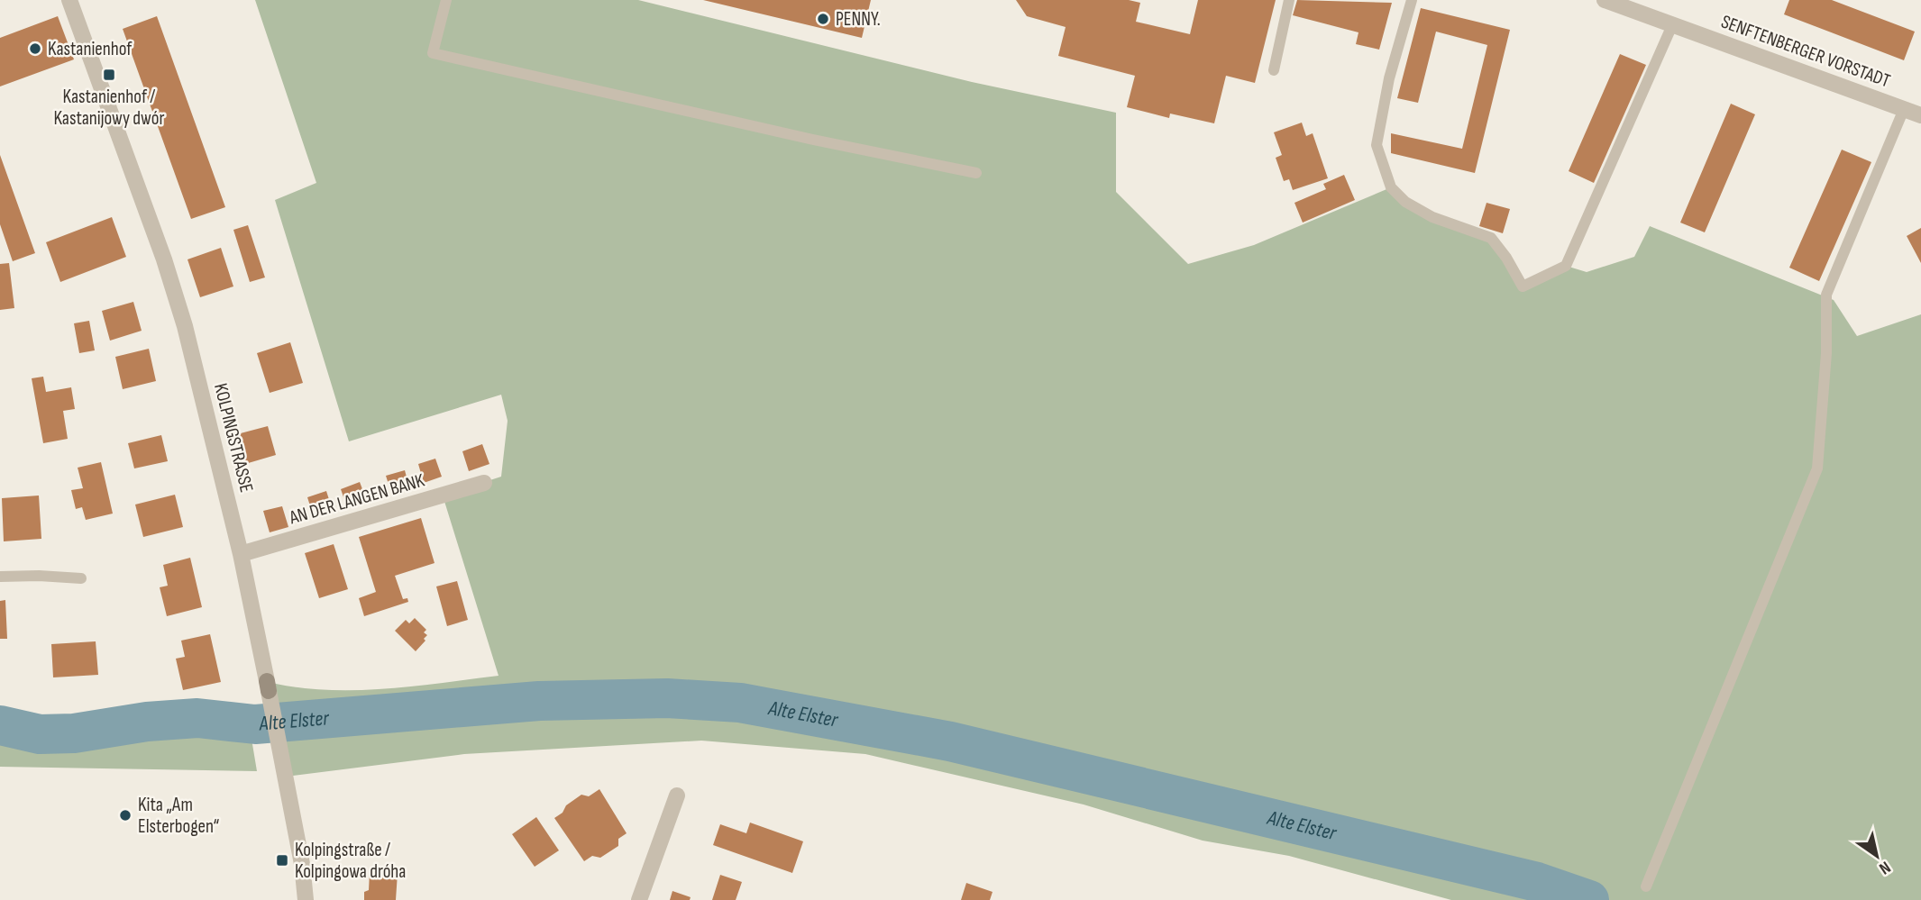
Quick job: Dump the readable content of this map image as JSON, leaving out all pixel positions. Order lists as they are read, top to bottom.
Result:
{
  "streets": {
    "street": ["SENFTENBERGER VORSTADT", "KOLPINGSTRASSE", "AN DER LANGEN BANK"]
  },
  "crossings": [
    ["KOLPINGSTRASSE", "AN DER LANGEN BANK"]
  ],
  "water": ["Alte Elster"],
  "places": {
    "other": ["PENNY.", "Kastanienhof", "Kita „Am Elsterbogen“"],
    "transit": ["Kastanienhof / Kastanijowy dwór", "Kolpingstraße / Kolpingowa dróha"]
  },
  "north": "bottom right"
}
